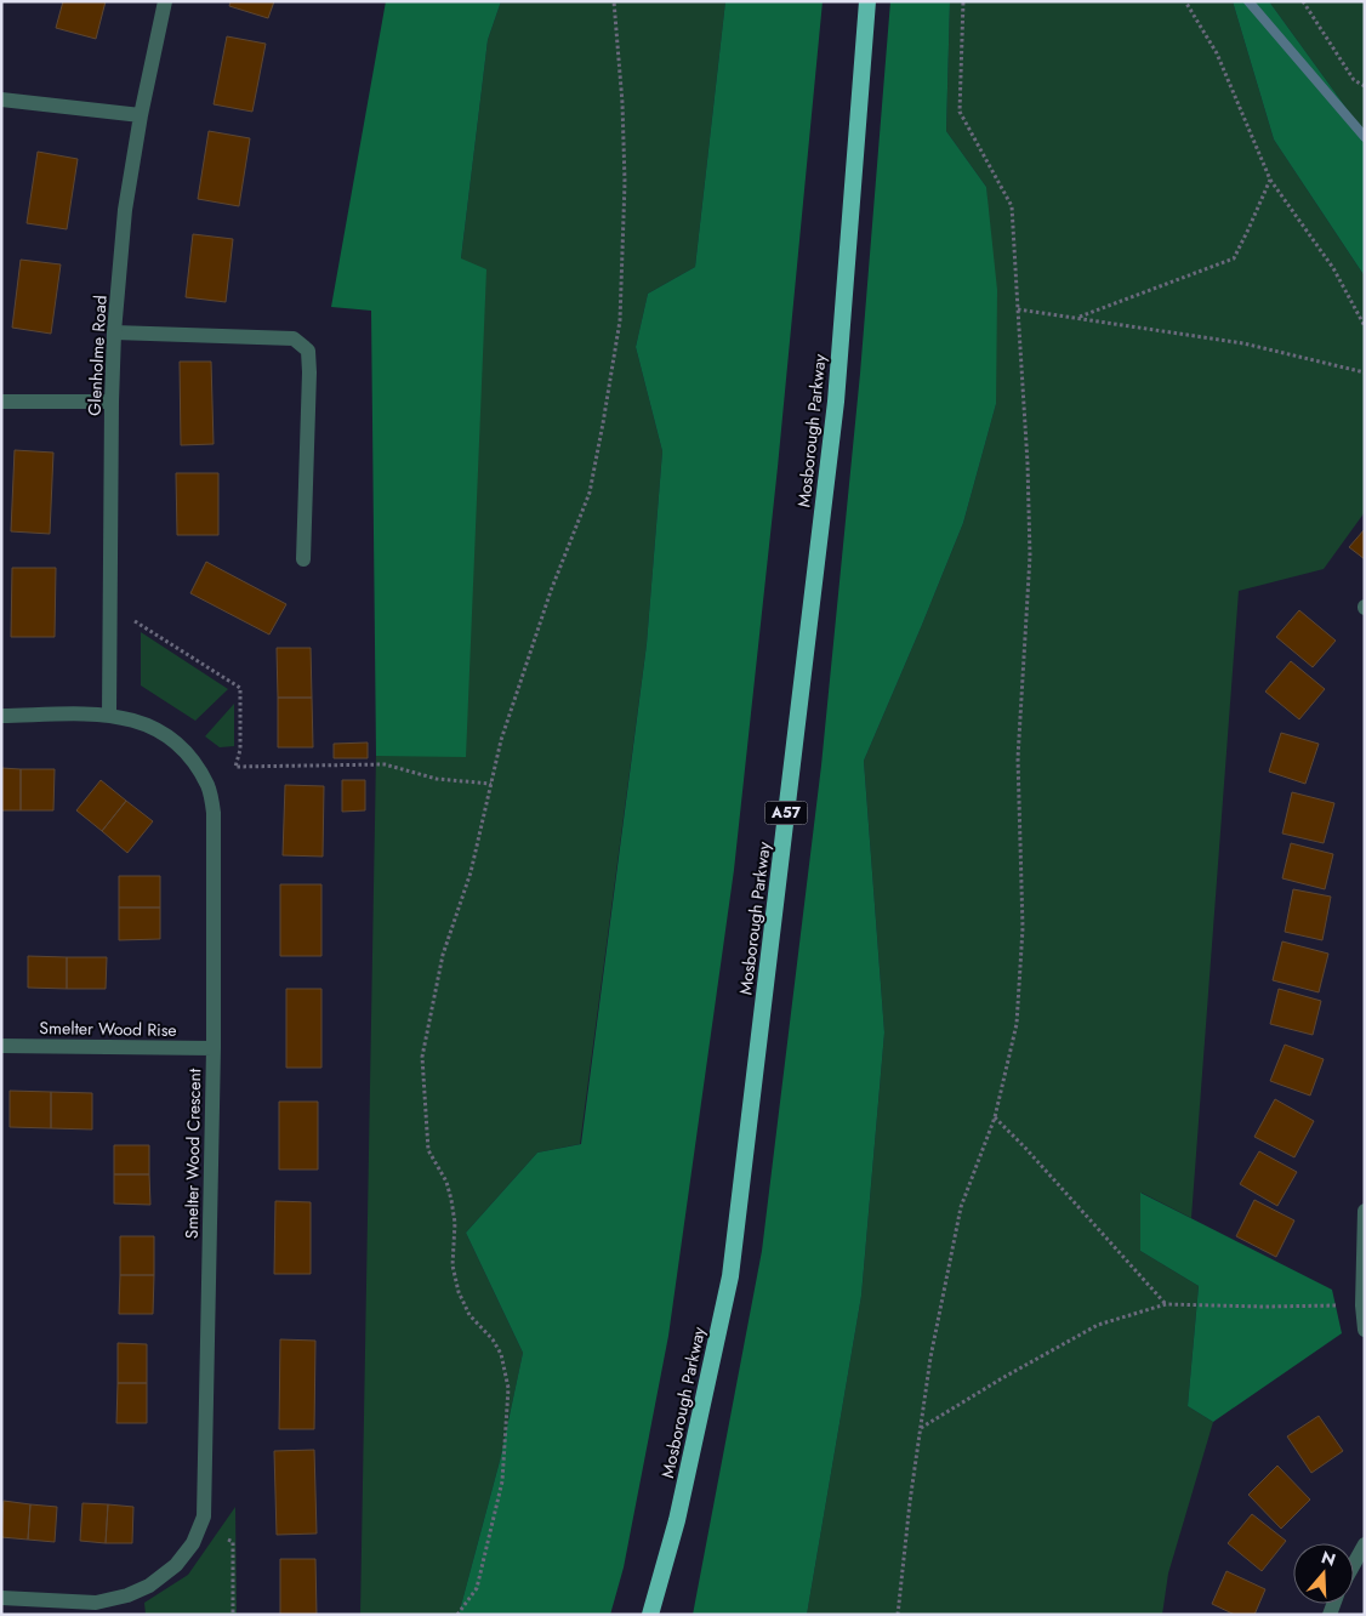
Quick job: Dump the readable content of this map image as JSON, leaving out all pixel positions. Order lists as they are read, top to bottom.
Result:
{
  "streets": {
    "highway": ["Mosborough Parkway", "A57"],
    "street": ["Glenholme Road", "Smelter Wood Rise", "Smelter Wood Crescent"]
  },
  "crossings": [
    ["Glenholme Road", "Smelter Wood Crescent"],
    ["Smelter Wood Rise", "Smelter Wood Crescent"]
  ],
  "north": "top"
}
